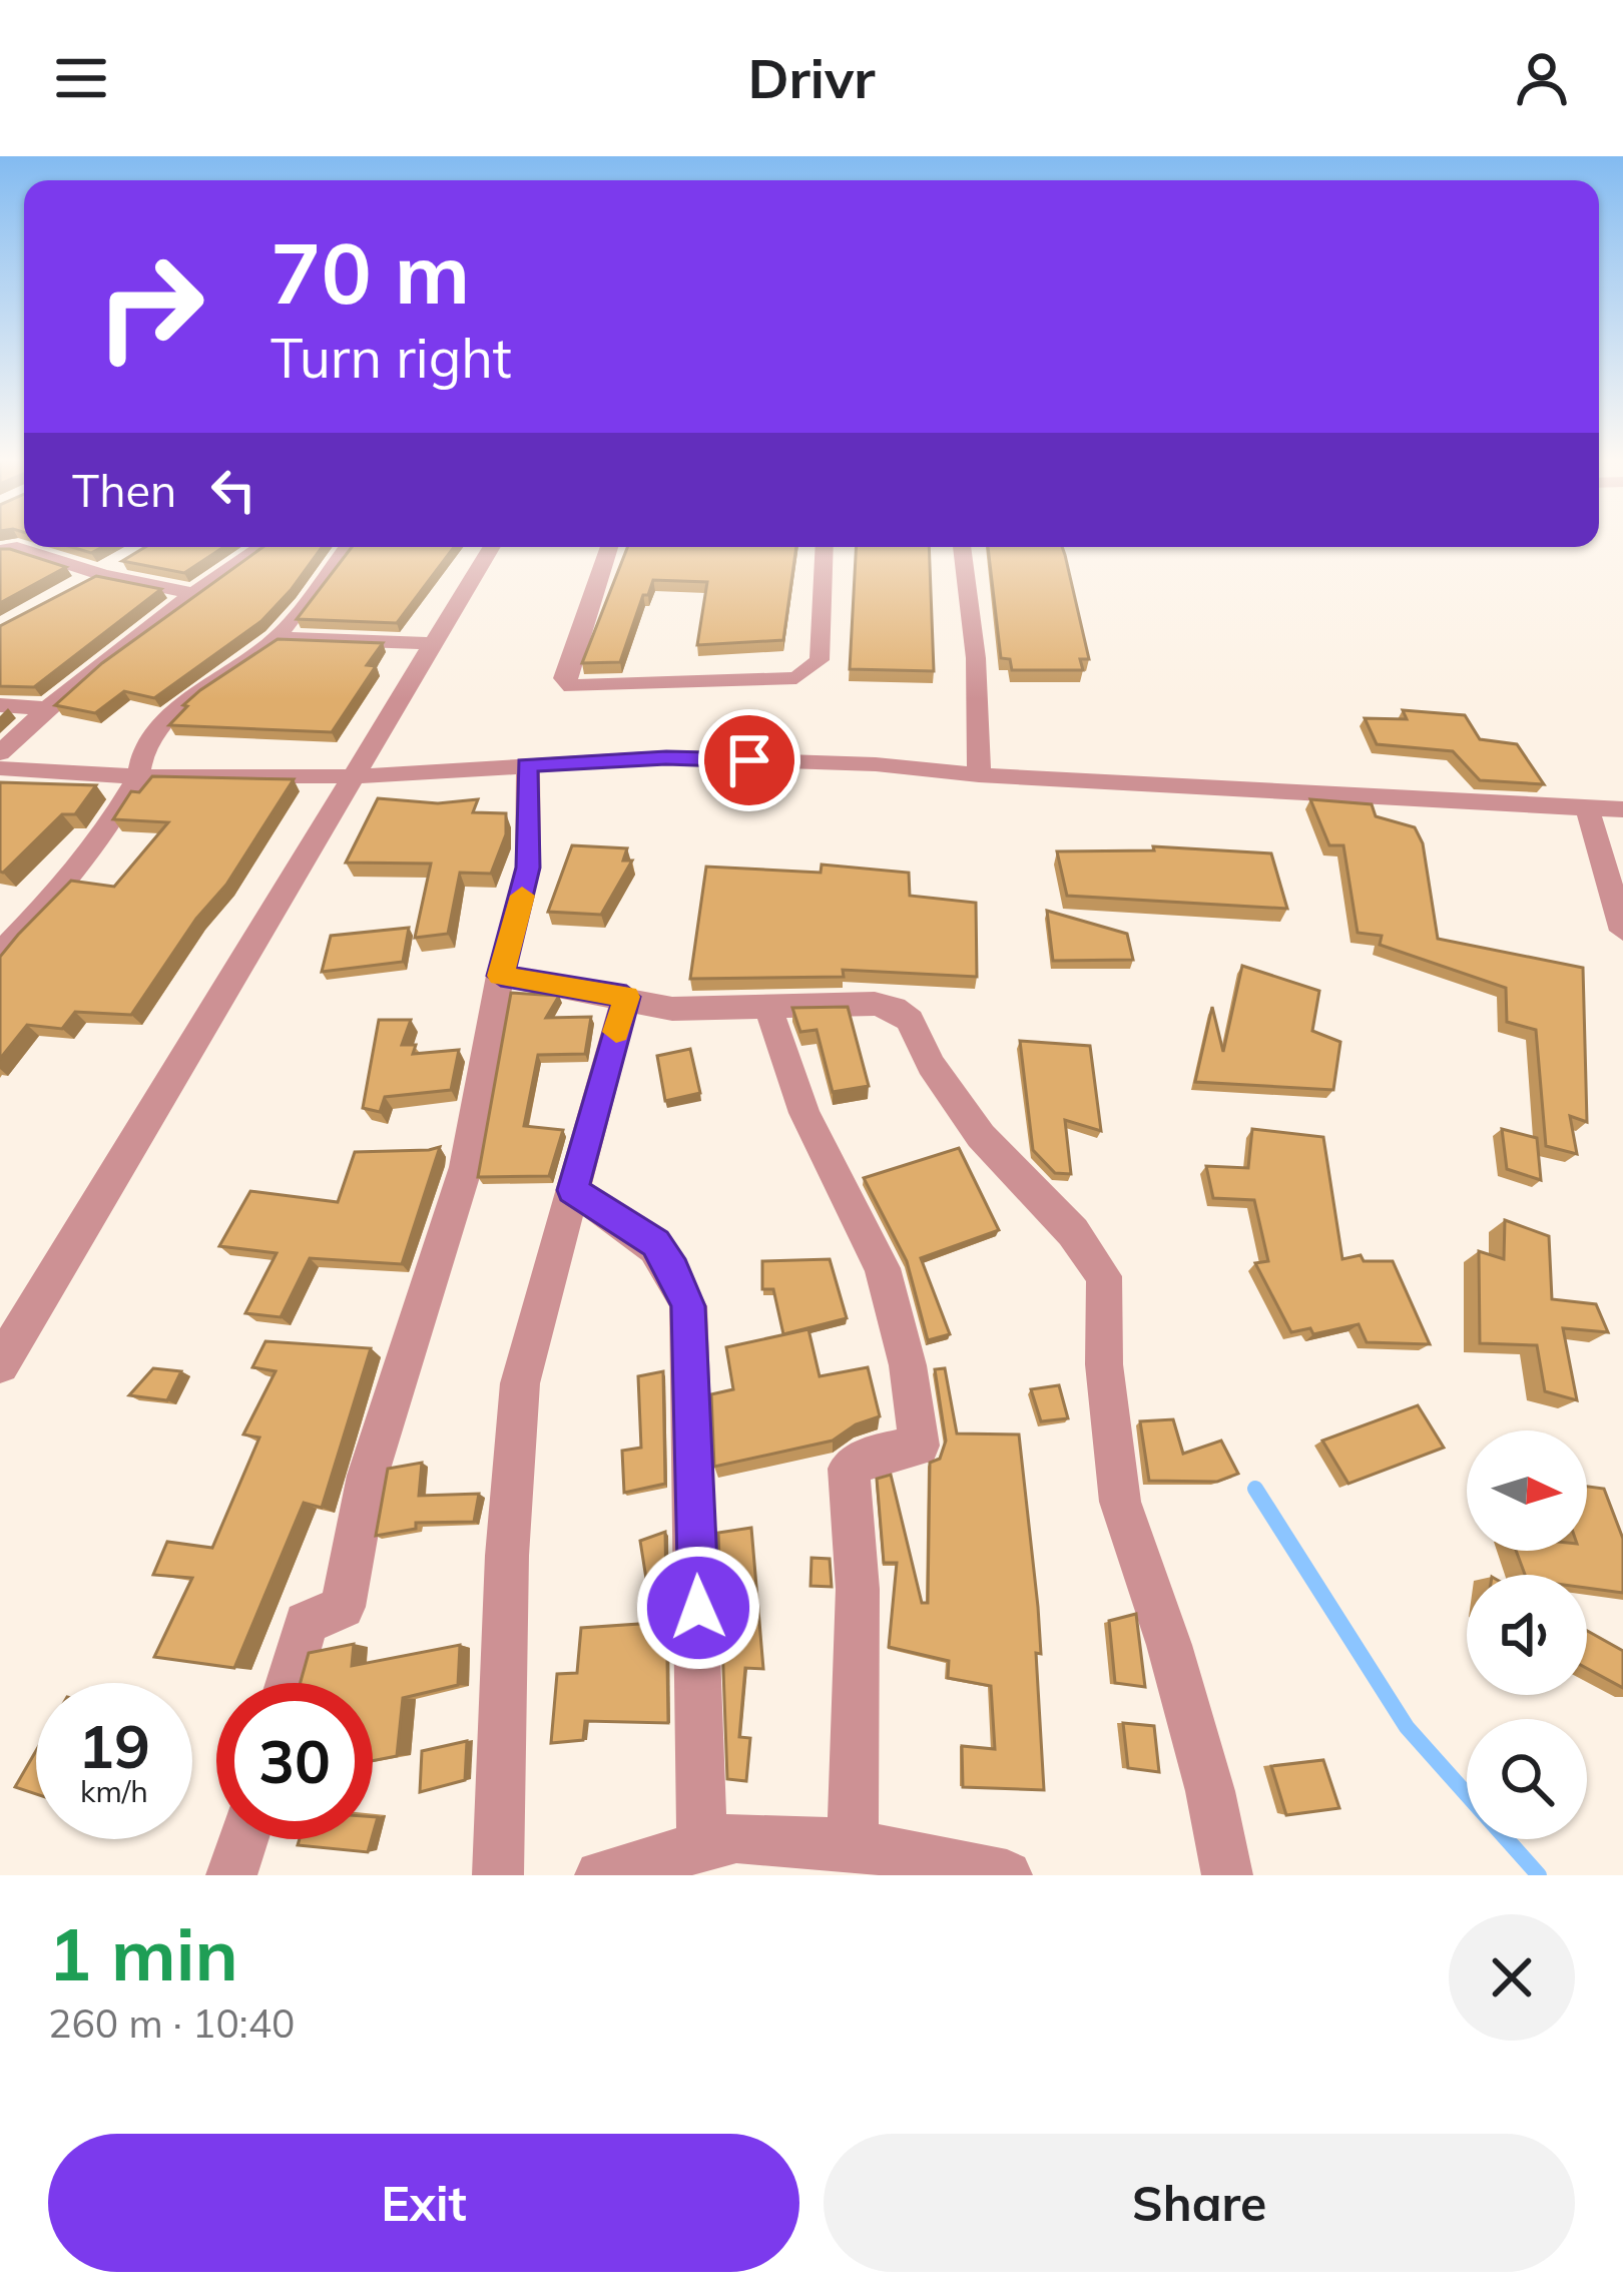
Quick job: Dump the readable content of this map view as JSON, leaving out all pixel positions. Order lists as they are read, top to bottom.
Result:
{
  "north": "right",
  "page": {
    "header": "Drivr",
    "turn": ["70 m", "Turn right"],
    "then": "Then",
    "speed": "19 km/h",
    "limit": "30",
    "heading": ["1 min", "260 m · 10:40"],
    "buttons": ["Exit", "Share"]
  }
}
